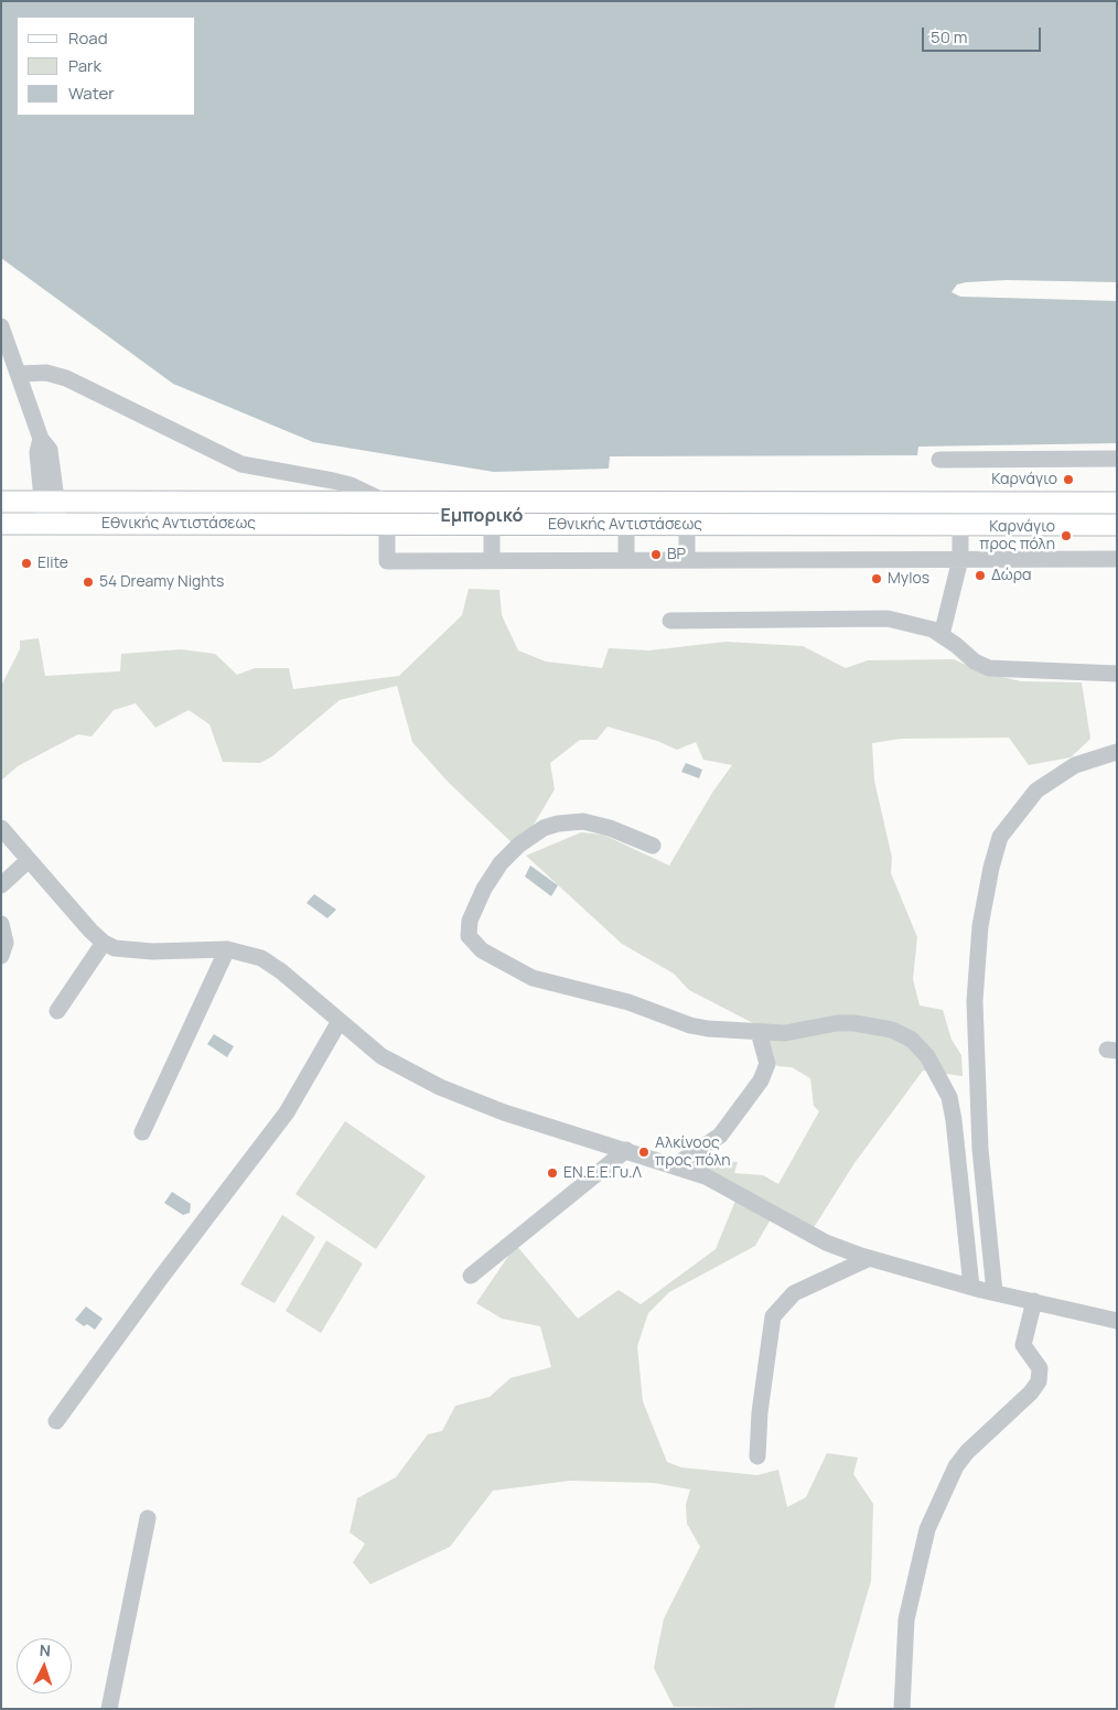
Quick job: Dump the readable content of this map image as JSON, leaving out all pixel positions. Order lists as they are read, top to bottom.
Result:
{
  "streets": {
    "main road": ["Εθνικής Αντιστάσεως"]
  },
  "districts": ["Εμπορικό"],
  "places": [
    "Καρνάγιο",
    "Καρνάγιο προς πόλη",
    "BP",
    "Elite",
    "Δώρα",
    "Mylos",
    "54 Dreamy Nights",
    "Αλκίνοος προς πόλη",
    "ΕΝ.Ε.Ε.Γυ.Λ"
  ],
  "legend": ["Road", "Park", "Water"],
  "scale_bar": "50 m",
  "north": "top"
}
